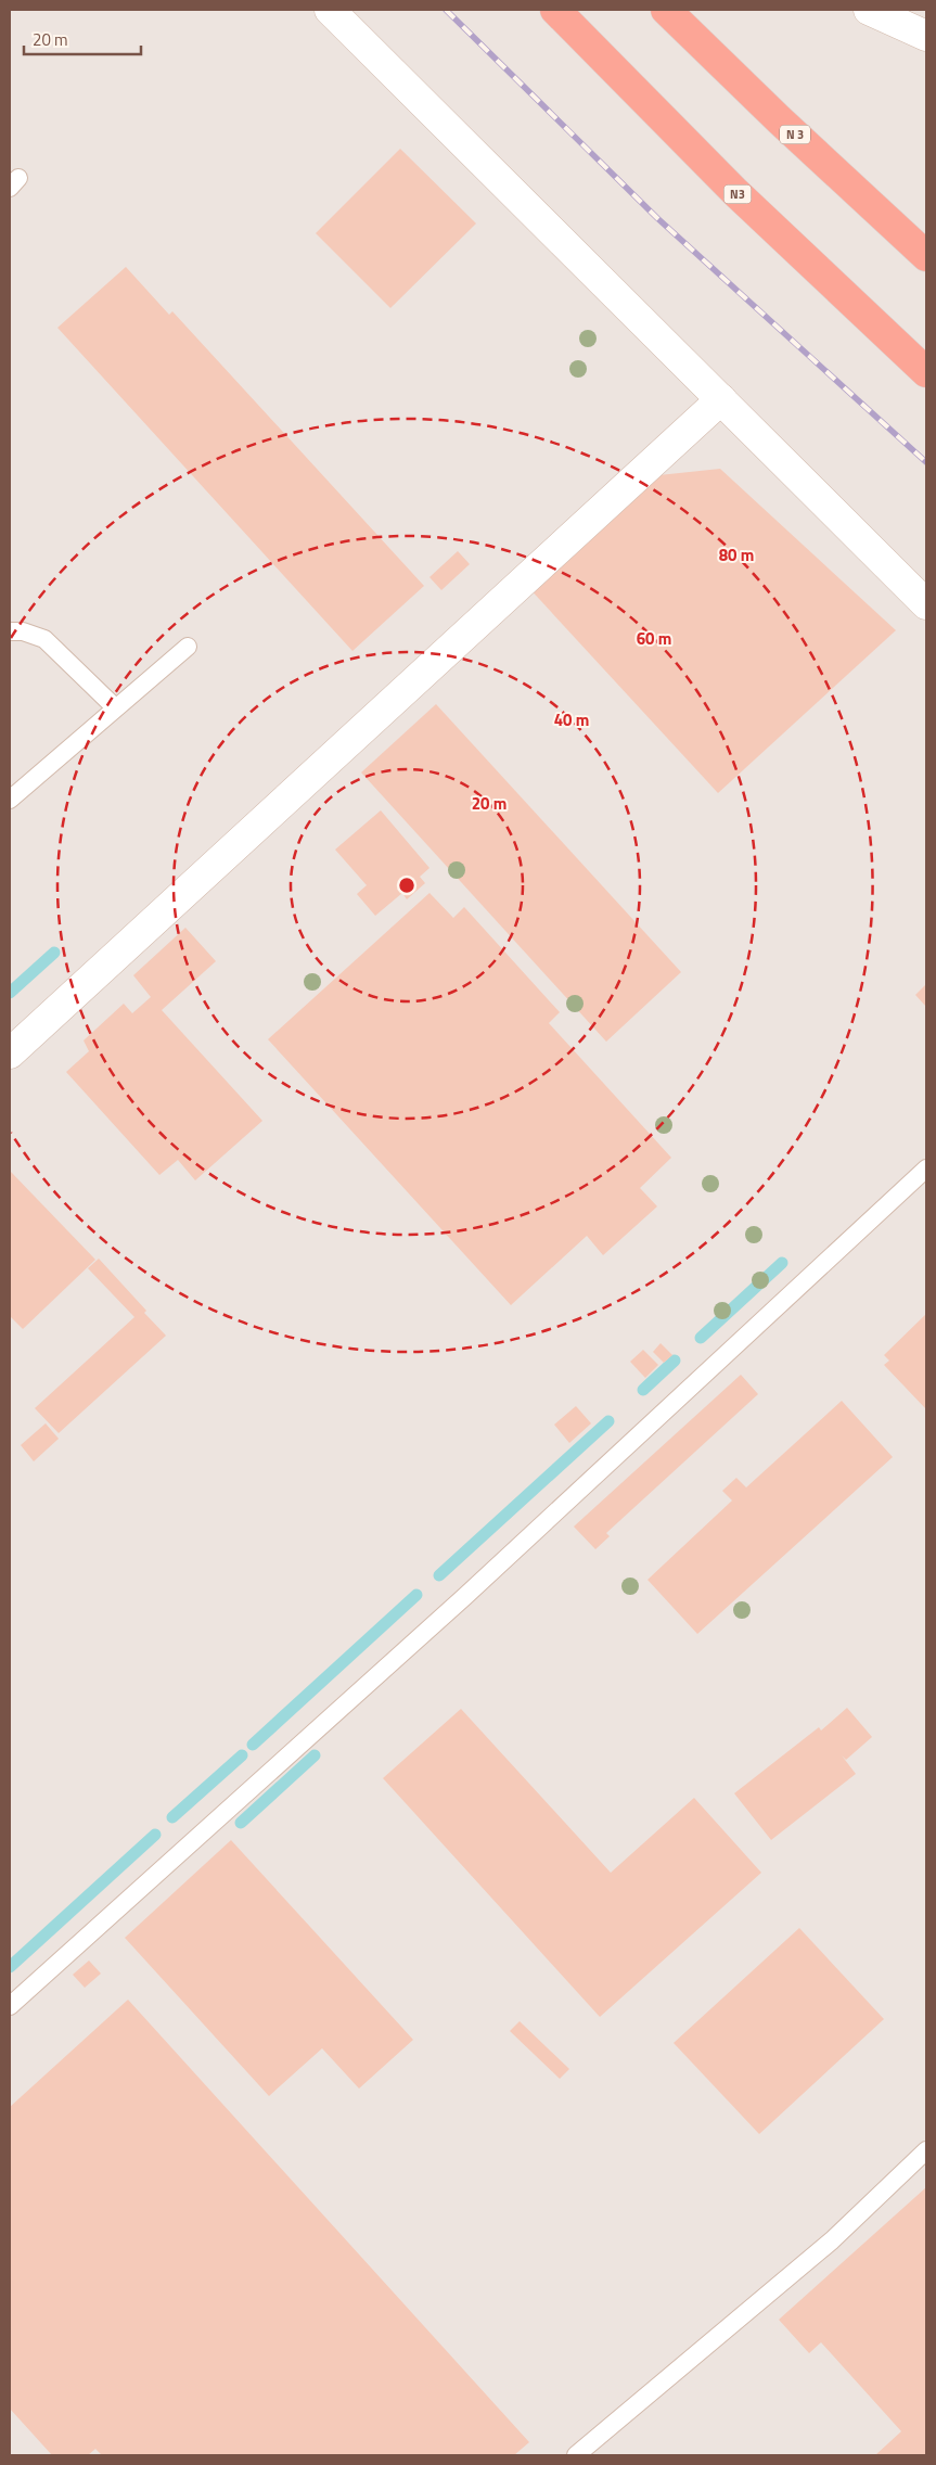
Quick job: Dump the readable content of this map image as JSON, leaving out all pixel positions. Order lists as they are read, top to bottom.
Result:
{
  "streets": {
    "highway": ["N 3", "N3"]
  },
  "scale_bar": "20 m",
  "rings": [
    "80 m",
    "60 m",
    "40 m",
    "20 m"
  ]
}
